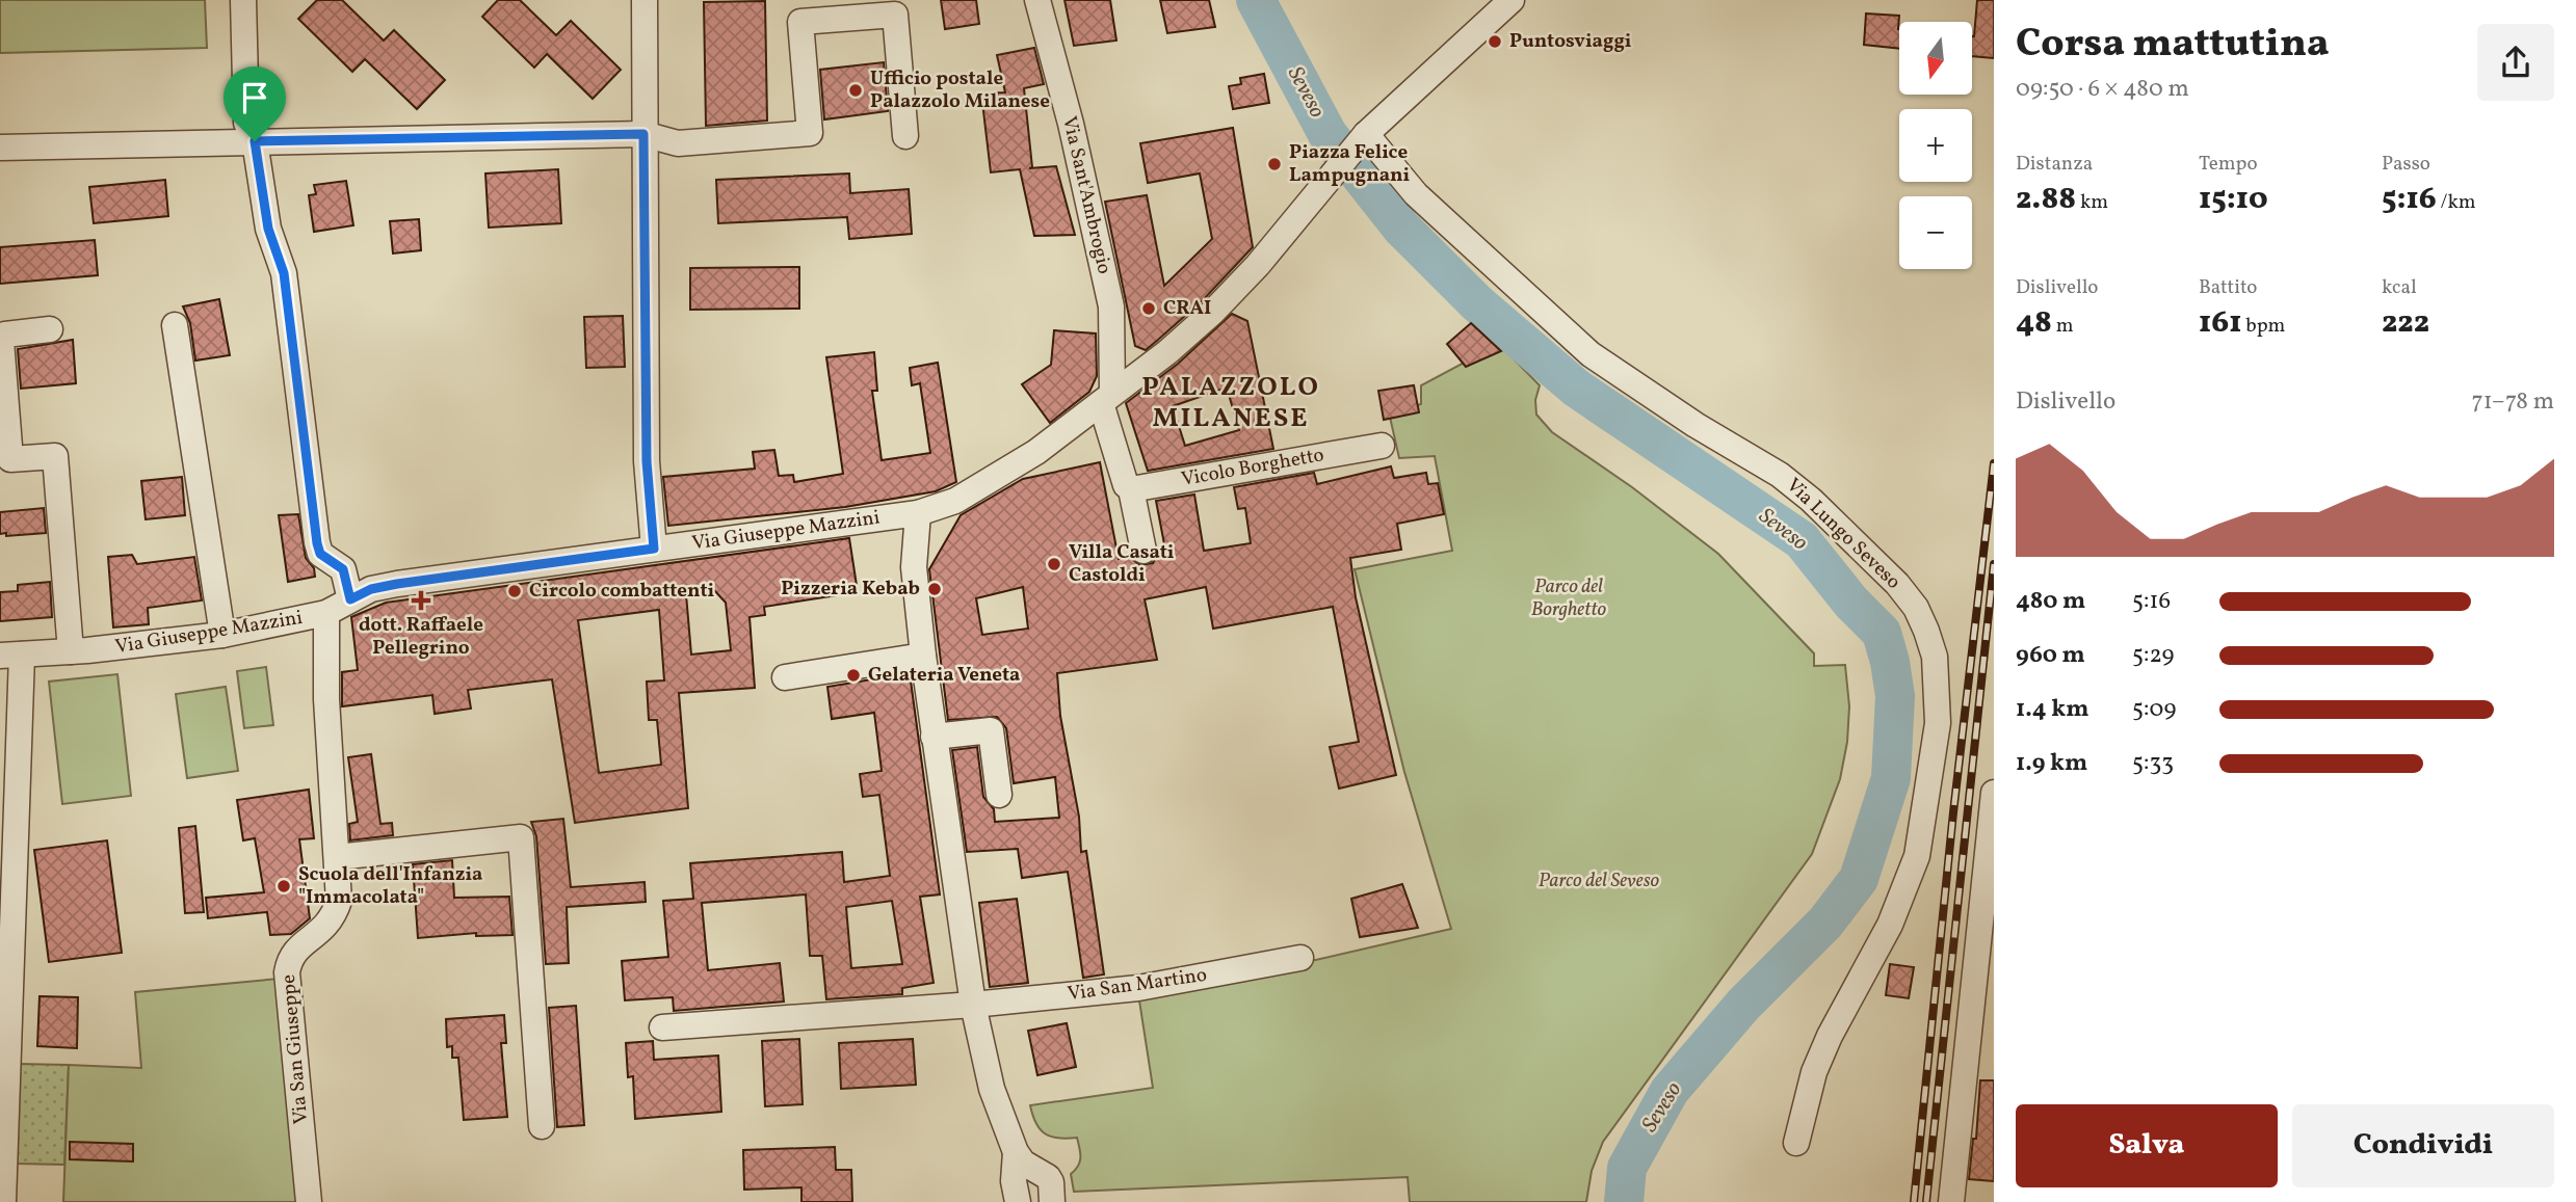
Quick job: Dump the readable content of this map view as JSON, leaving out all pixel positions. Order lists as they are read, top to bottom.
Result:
{
  "streets": {
    "street": [
      "Via Sant'Ambrogio",
      "Vicolo Borghetto",
      "Via Giuseppe Mazzini",
      "Via Lungo Seveso",
      "Via San Martino",
      "Via San Giuseppe"
    ]
  },
  "crossings": [
    ["Via Sant'Ambrogio", "Vicolo Borghetto"],
    ["Via Sant'Ambrogio", "Via Giuseppe Mazzini"],
    ["Via Giuseppe Mazzini", "Via Lungo Seveso"],
    ["Via Giuseppe Mazzini", "Via San Giuseppe"]
  ],
  "districts": ["PALAZZOLO MILANESE"],
  "water": ["Seveso"],
  "parks": ["Parco del Borghetto", "Parco del Seveso"],
  "places": {
    "other": [
      "Puntosviaggi",
      "Ufficio postale Palazzolo Milanese",
      "Piazza Felice Lampugnani",
      "CRAI",
      "Villa Casati Castoldi",
      "Pizzeria Kebab",
      "Circolo combattenti",
      "Gelateria Veneta",
      "Scuola dell'Infanzia \"Immacolata\""
    ],
    "health": ["dott. Raffaele Pellegrino"]
  },
  "north": "bottom",
  "page": {
    "heading": ["Corsa mattutina", "09:50 · 6 × 480 m"],
    "map_buttons": ["+", "−"],
    "stats": [
      ["Distanza", "2.88 km"],
      ["Tempo", "15:10"],
      ["Passo", "5:16 /km"],
      ["Dislivello", "48 m"],
      ["Battito", "161 bpm"],
      ["kcal", "222"]
    ],
    "chart": ["Dislivello", "71–78 m"],
    "list": [
      {
        "name": "480 m",
        "note": "5:16"
      },
      {
        "name": "960 m",
        "note": "5:29"
      },
      {
        "name": "1.4 km",
        "note": "5:09"
      },
      {
        "name": "1.9 km",
        "note": "5:33"
      }
    ],
    "buttons": ["Salva", "Condividi"]
  }
}
